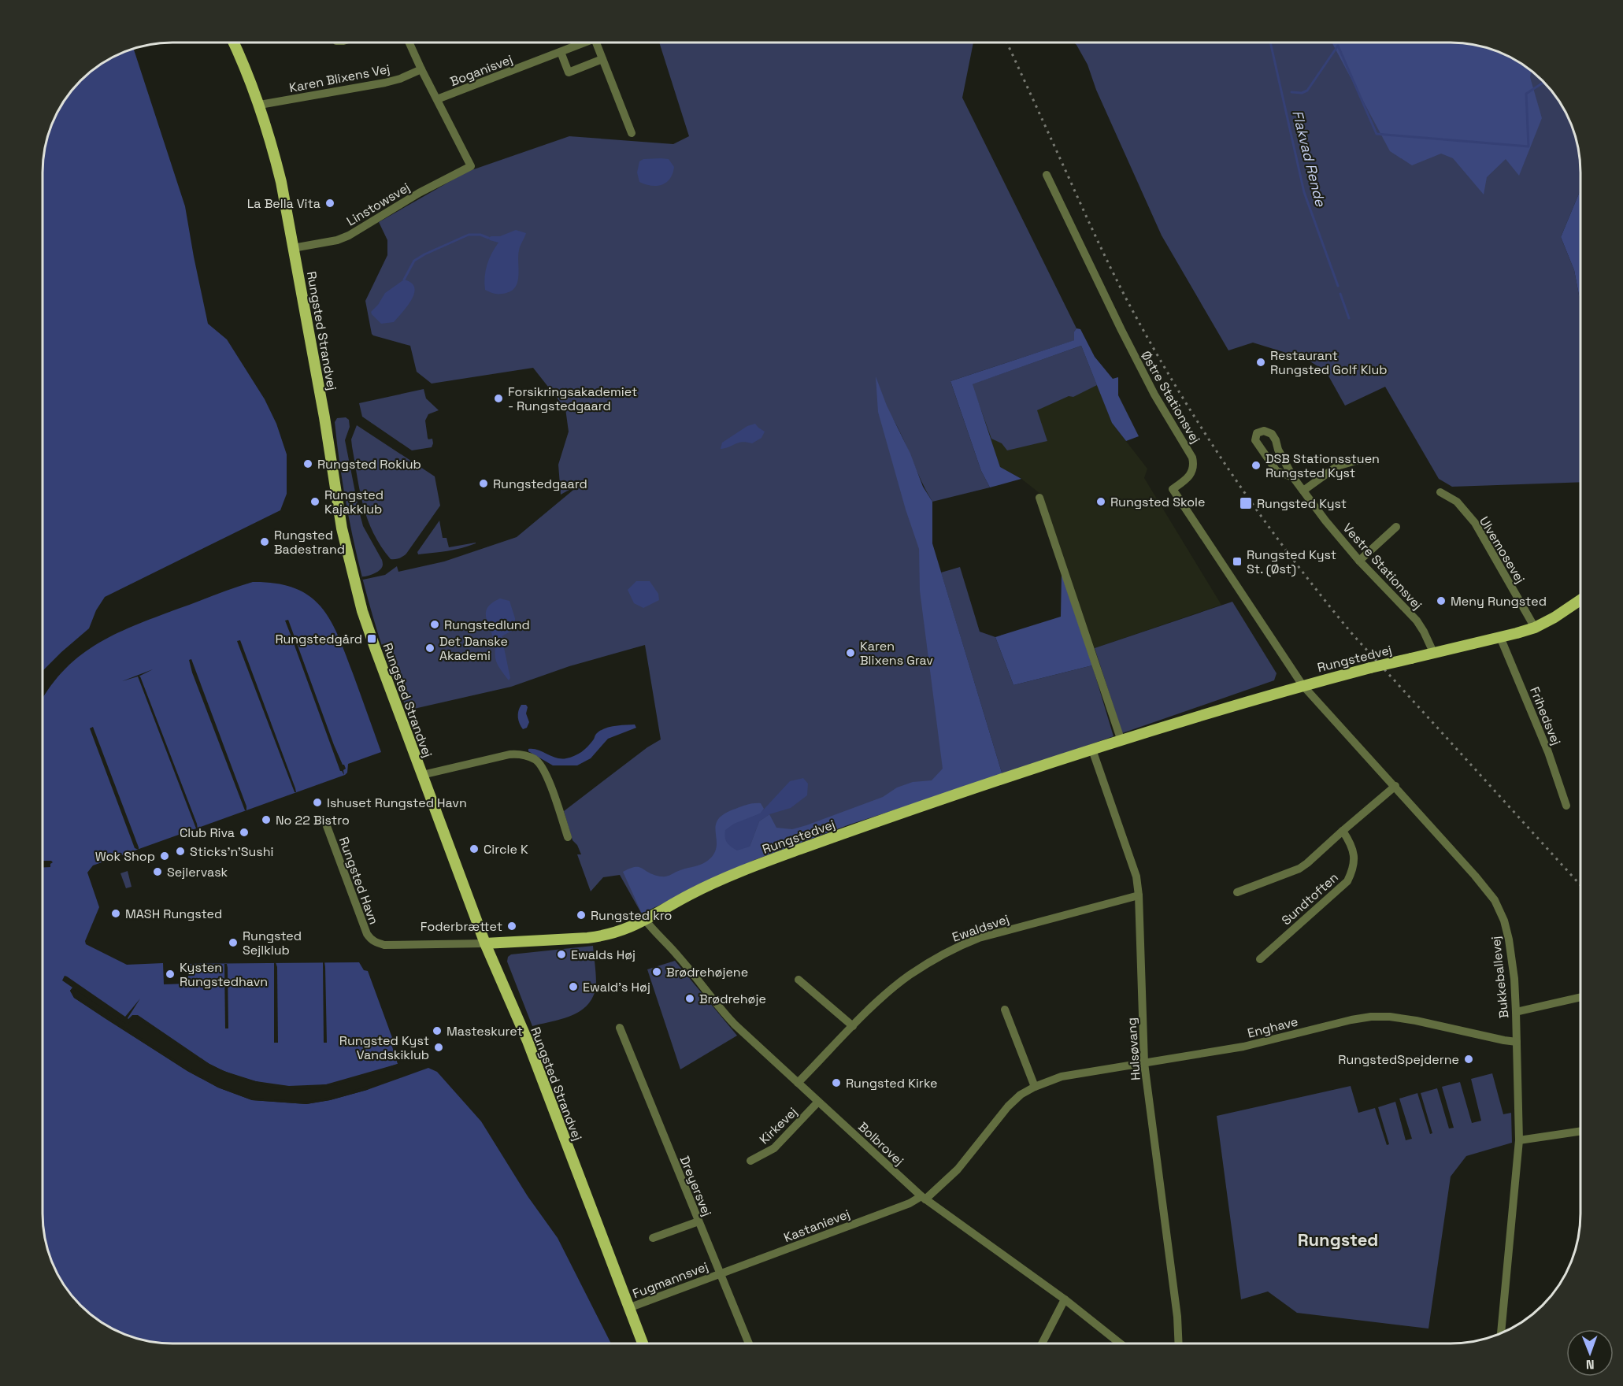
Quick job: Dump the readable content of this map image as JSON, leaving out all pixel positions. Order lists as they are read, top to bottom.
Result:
{
  "streets": {
    "main road": ["Rungsted Strandvej", "Rungstedvej"],
    "street": [
      "Boganisvej",
      "Karen Blixens Vej",
      "Linstowsvej",
      "Østre Stationsvej",
      "Ulvemosevej",
      "Vestre Stationsvej",
      "Frihedsvej",
      "Rungsted Havn",
      "Sundtoften",
      "Ewaldsvej",
      "Bukkeballevej",
      "Enghave",
      "Hulsøvang",
      "Kirkevej",
      "Bolbrovej",
      "Dreyersvej",
      "Kastanievej",
      "Fugmannsvej"
    ]
  },
  "crossings": [
    ["Boganisvej", "Linstowsvej"],
    ["Karen Blixens Vej", "Rungsted Strandvej"],
    ["Linstowsvej", "Rungsted Strandvej"],
    ["Rungsted Strandvej", "Rungstedvej"],
    ["Rungsted Strandvej", "Rungsted Havn"],
    ["Rungsted Strandvej", "Fugmannsvej"],
    ["Østre Stationsvej", "Rungstedvej"],
    ["Østre Stationsvej", "Bukkeballevej"],
    ["Ulvemosevej", "Rungstedvej"],
    ["Vestre Stationsvej", "Rungstedvej"],
    ["Rungstedvej", "Frihedsvej"],
    ["Rungstedvej", "Rungsted Havn"],
    ["Rungstedvej", "Bukkeballevej"],
    ["Rungstedvej", "Hulsøvang"],
    ["Rungstedvej", "Bolbrovej"],
    ["Ewaldsvej", "Hulsøvang"],
    ["Ewaldsvej", "Bolbrovej"],
    ["Bukkeballevej", "Enghave"],
    ["Enghave", "Hulsøvang"],
    ["Enghave", "Bolbrovej"],
    ["Enghave", "Kastanievej"],
    ["Kirkevej", "Bolbrovej"],
    ["Bolbrovej", "Kastanievej"],
    ["Dreyersvej", "Kastanievej"],
    ["Dreyersvej", "Fugmannsvej"],
    ["Kastanievej", "Fugmannsvej"]
  ],
  "districts": ["Rungsted"],
  "water": ["Flakvad Rende"],
  "places": {
    "other": [
      "La Bella Vita",
      "Restaurant Rungsted Golf Klub",
      "Forsikringsakademiet - Rungstedgaard",
      "Rungsted Roklub",
      "DSB Stationsstuen Rungsted Kyst",
      "Rungstedgaard",
      "Rungsted Kajakklub",
      "Rungsted Skole",
      "Rungsted Badestrand",
      "Meny Rungsted",
      "Rungstedlund",
      "Det Danske Akademi",
      "Karen Blixens Grav",
      "Ishuset Rungsted Havn",
      "No 22 Bistro",
      "Club Riva",
      "Circle K",
      "Sticks'n'Sushi",
      "Wok Shop",
      "Sejlervask",
      "MASH Rungsted",
      "Rungsted kro",
      "Foderbrættet",
      "Rungsted Sejlklub",
      "Ewalds Høj",
      "Brødrehøjene",
      "Kysten Rungstedhavn",
      "Ewald's Høj",
      "Brødrehøje",
      "Masteskuret",
      "Rungsted Kyst Vandskiklub",
      "RungstedSpejderne",
      "Rungsted Kirke"
    ],
    "transit": ["Rungsted Kyst", "Rungsted Kyst St. (Øst)", "Rungstedgård"]
  },
  "north": "bottom"
}
